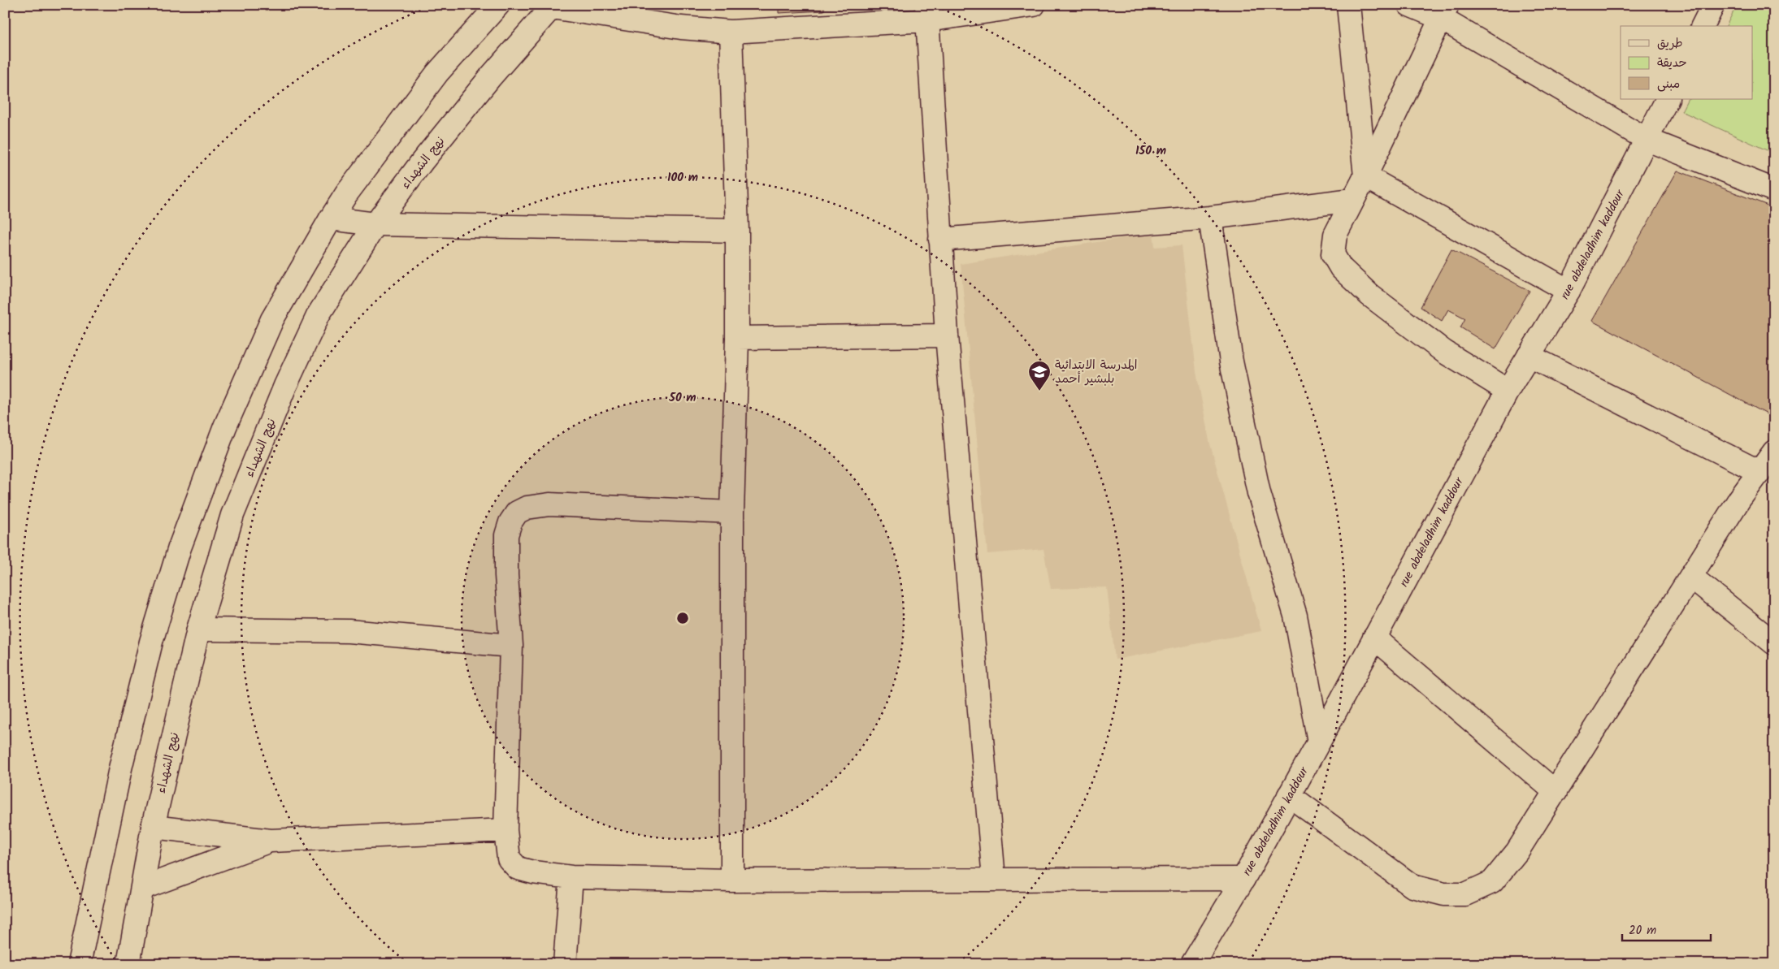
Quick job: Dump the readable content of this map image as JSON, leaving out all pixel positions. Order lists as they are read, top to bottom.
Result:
{
  "streets": {
    "street": ["نهج الشهداء", "rue abdeladhim kaddour"]
  },
  "places": {
    "school or university": ["المدرسة الابتدائية بلبشير أحمد"]
  },
  "legend": ["طريق", "حديقة", "مبنى"],
  "scale_bar": "20 m",
  "rings": ["150 m", "100 m", "50 m"]
}
